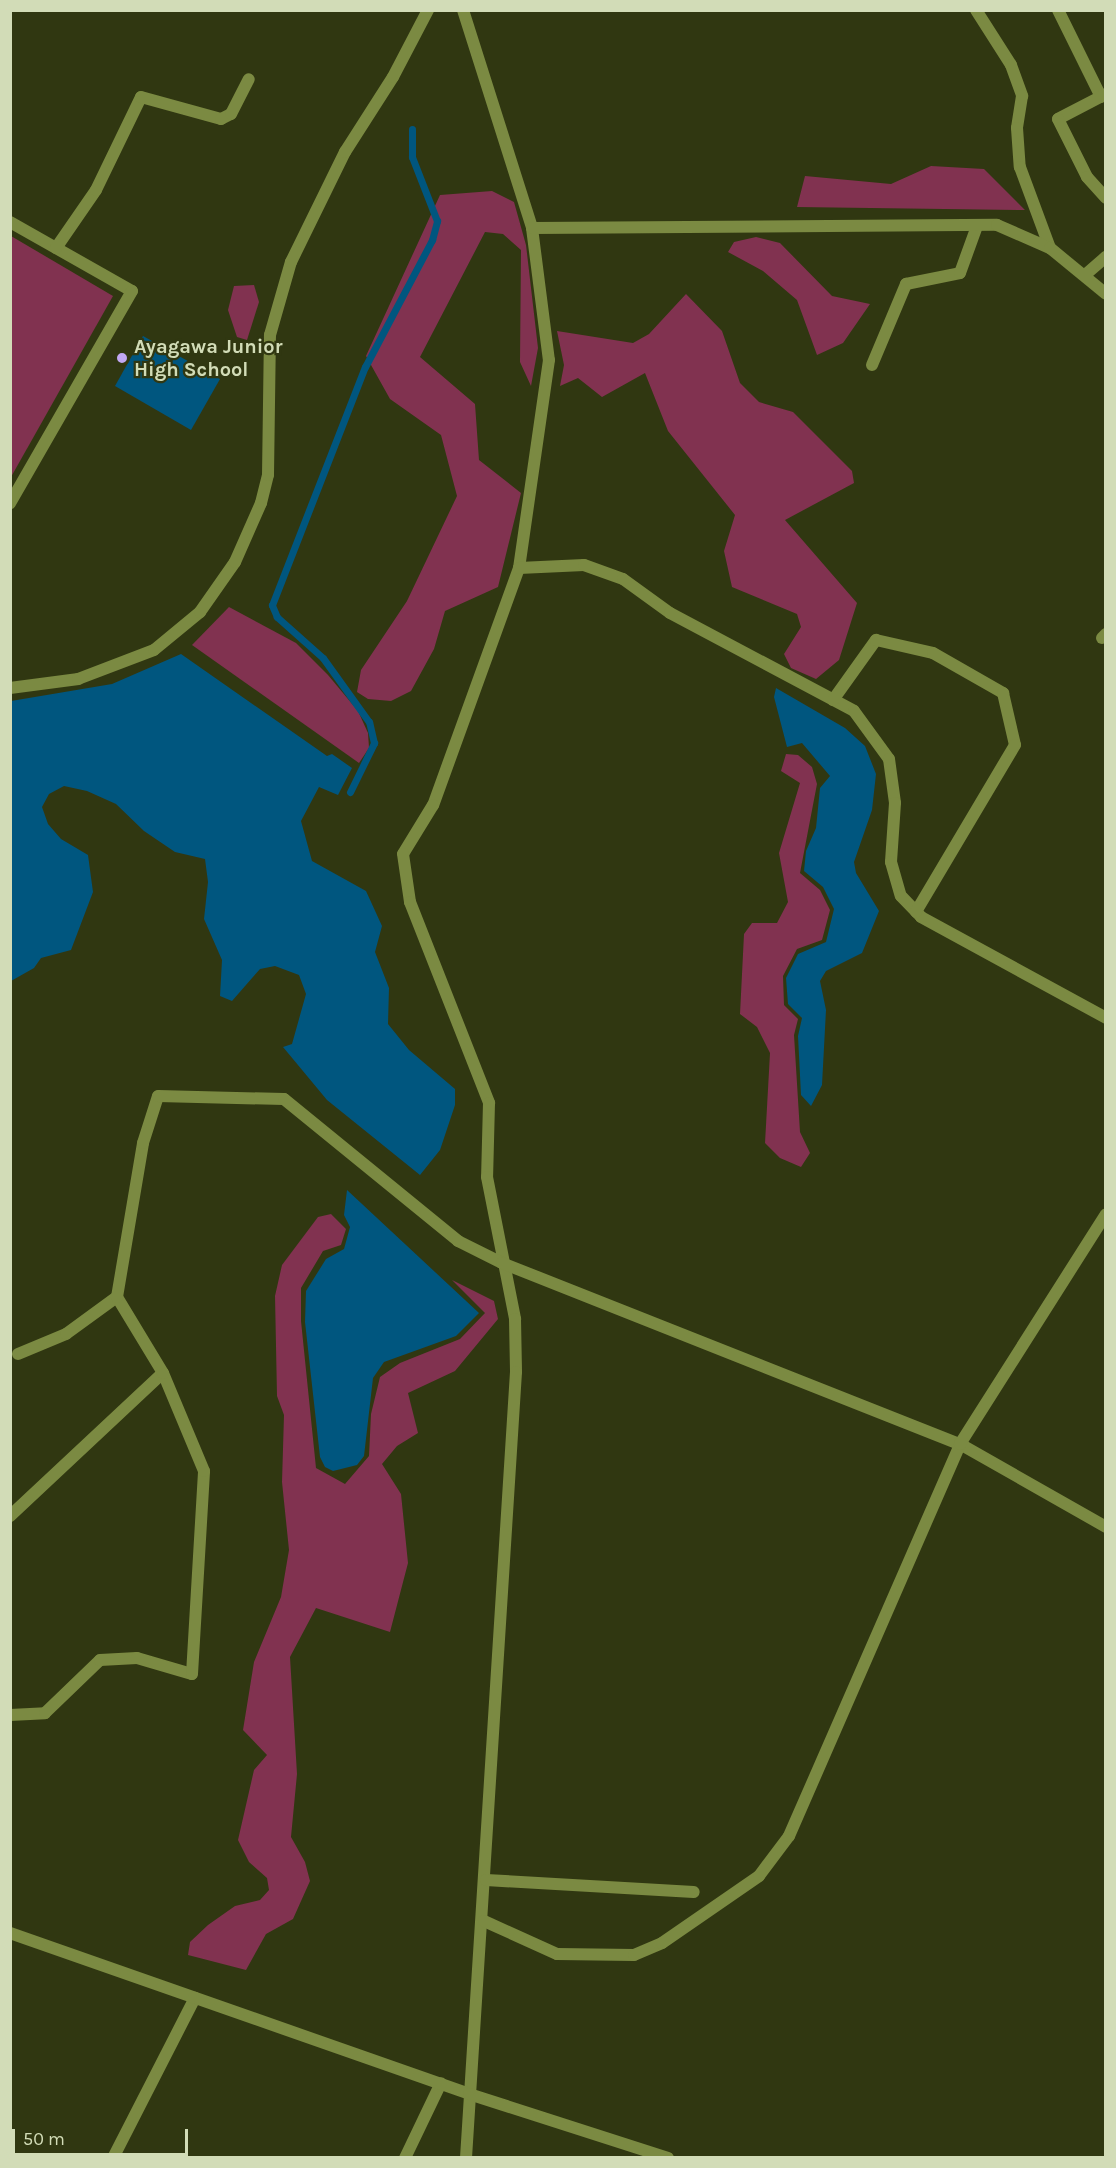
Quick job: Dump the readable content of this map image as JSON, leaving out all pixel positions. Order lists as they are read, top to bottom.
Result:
{
  "places": ["Ayagawa Junior High School"],
  "scale_bar": "50 m"
}
